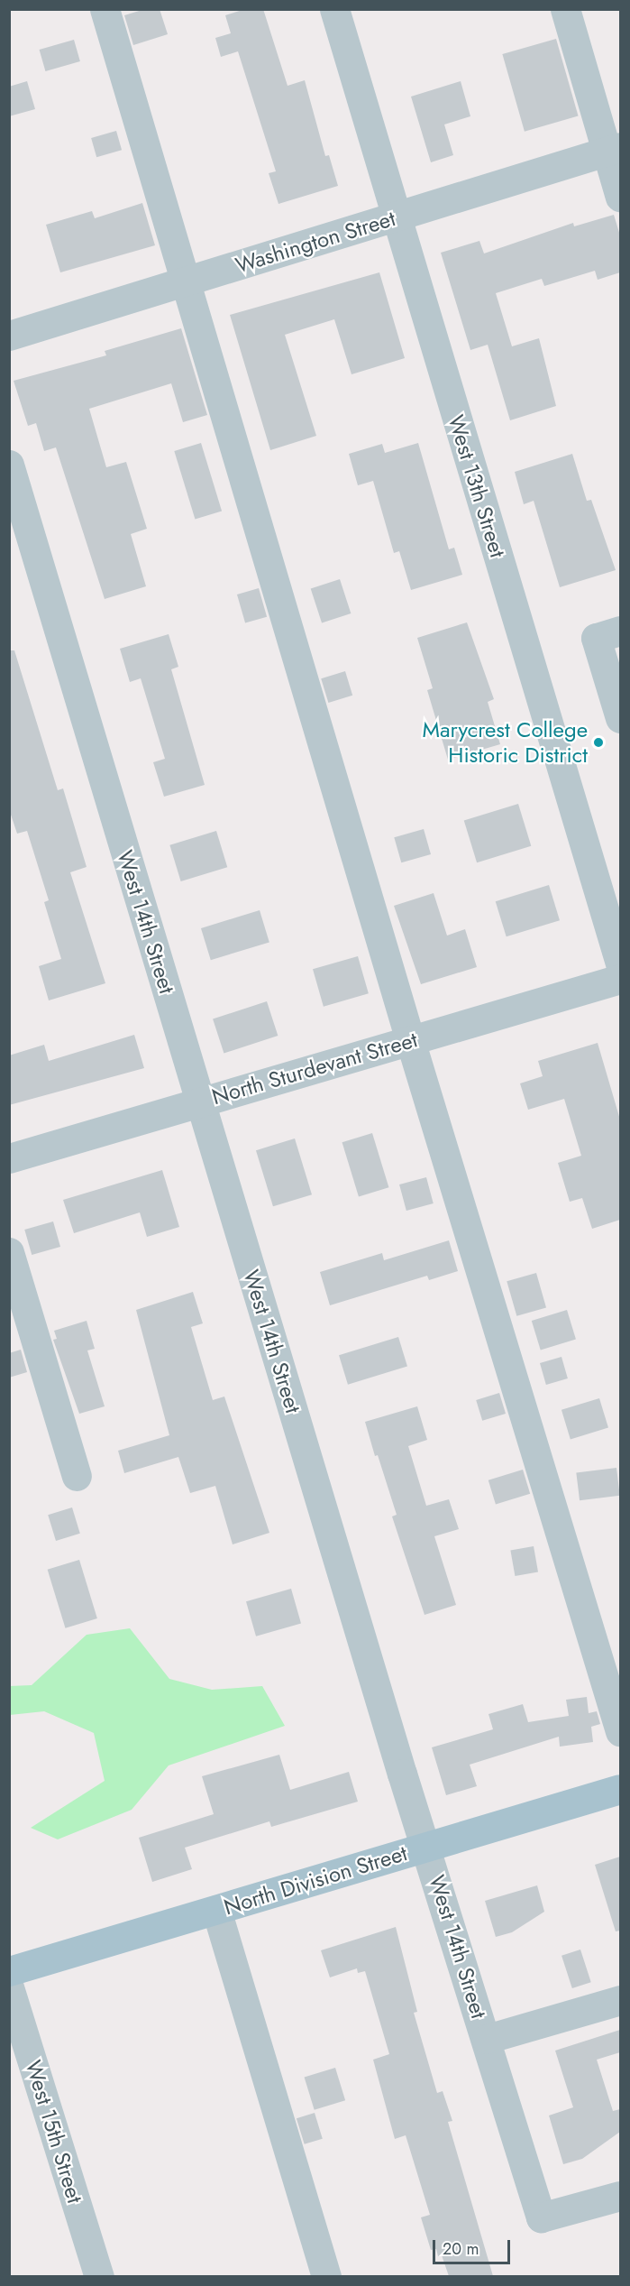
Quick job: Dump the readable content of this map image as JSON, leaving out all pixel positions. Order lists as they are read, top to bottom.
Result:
{
  "streets": {
    "main road": ["North Division Street"],
    "street": [
      "Washington Street",
      "West 13th Street",
      "West 14th Street",
      "North Sturdevant Street",
      "West 15th Street"
    ]
  },
  "crossings": [
    ["Washington Street", "West 13th Street"],
    ["West 14th Street", "North Sturdevant Street"],
    ["West 14th Street", "North Division Street"]
  ],
  "places": ["Marycrest College Historic District"],
  "scale_bar": "20 m"
}
